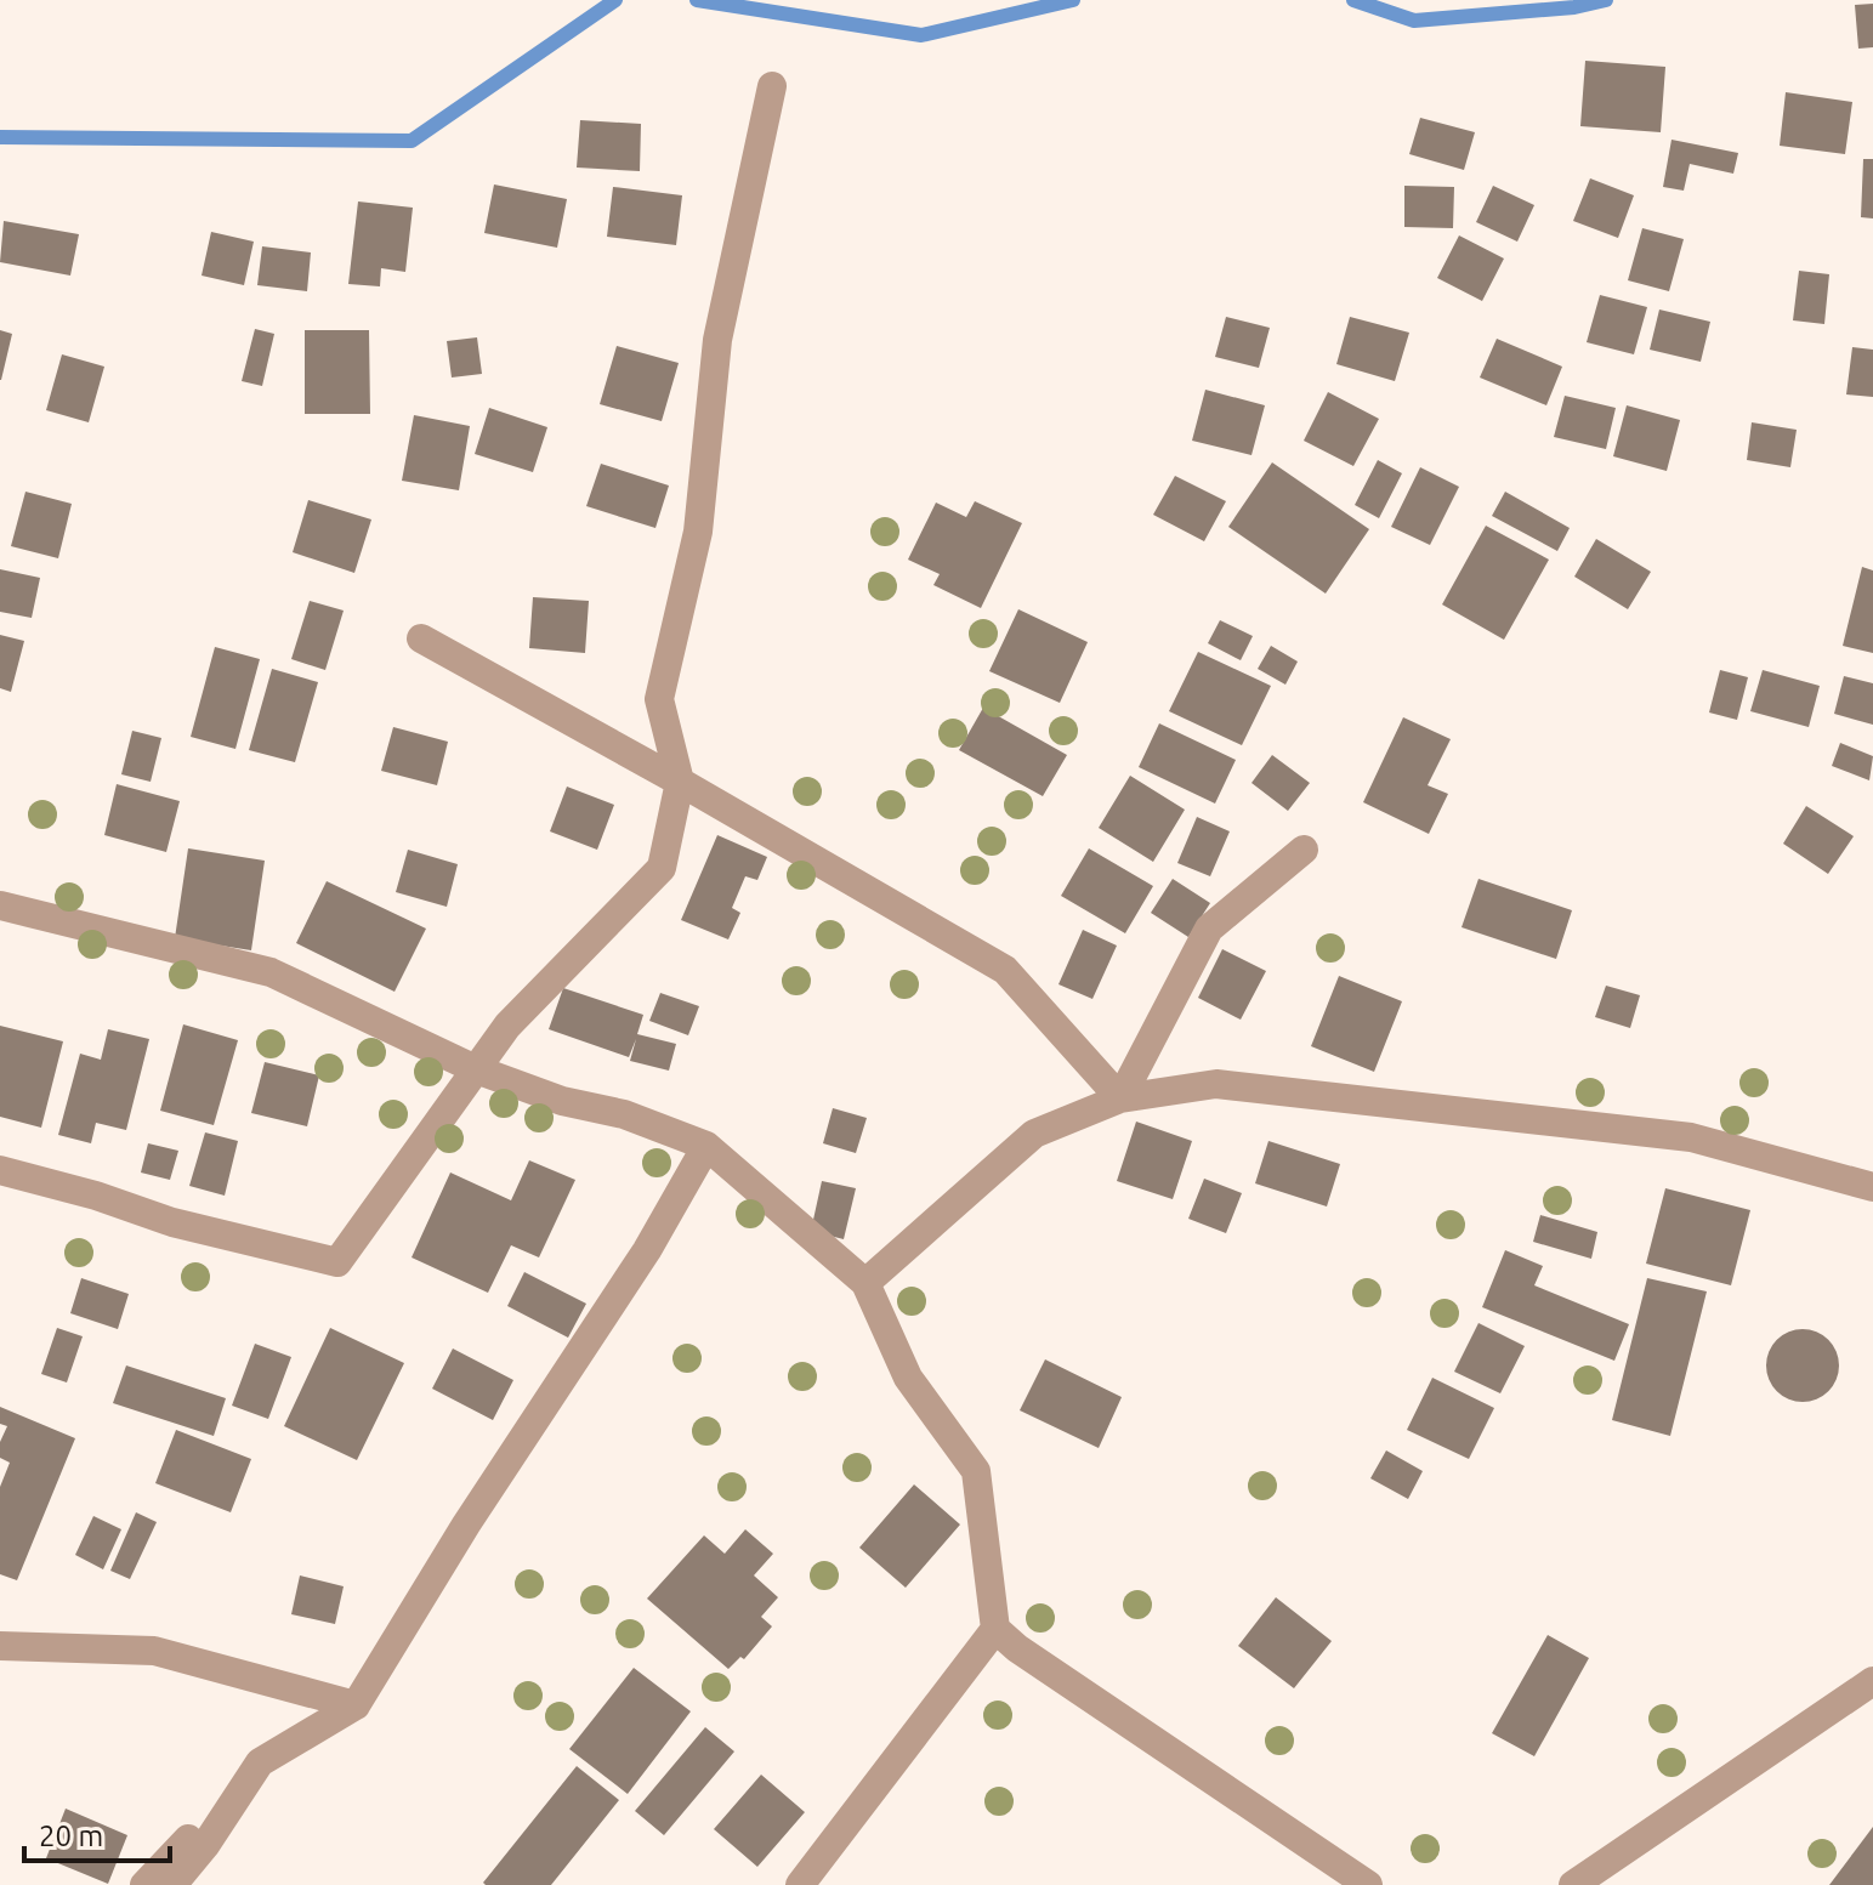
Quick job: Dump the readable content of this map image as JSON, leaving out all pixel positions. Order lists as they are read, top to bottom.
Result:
{
  "scale_bar": "20 m"
}
